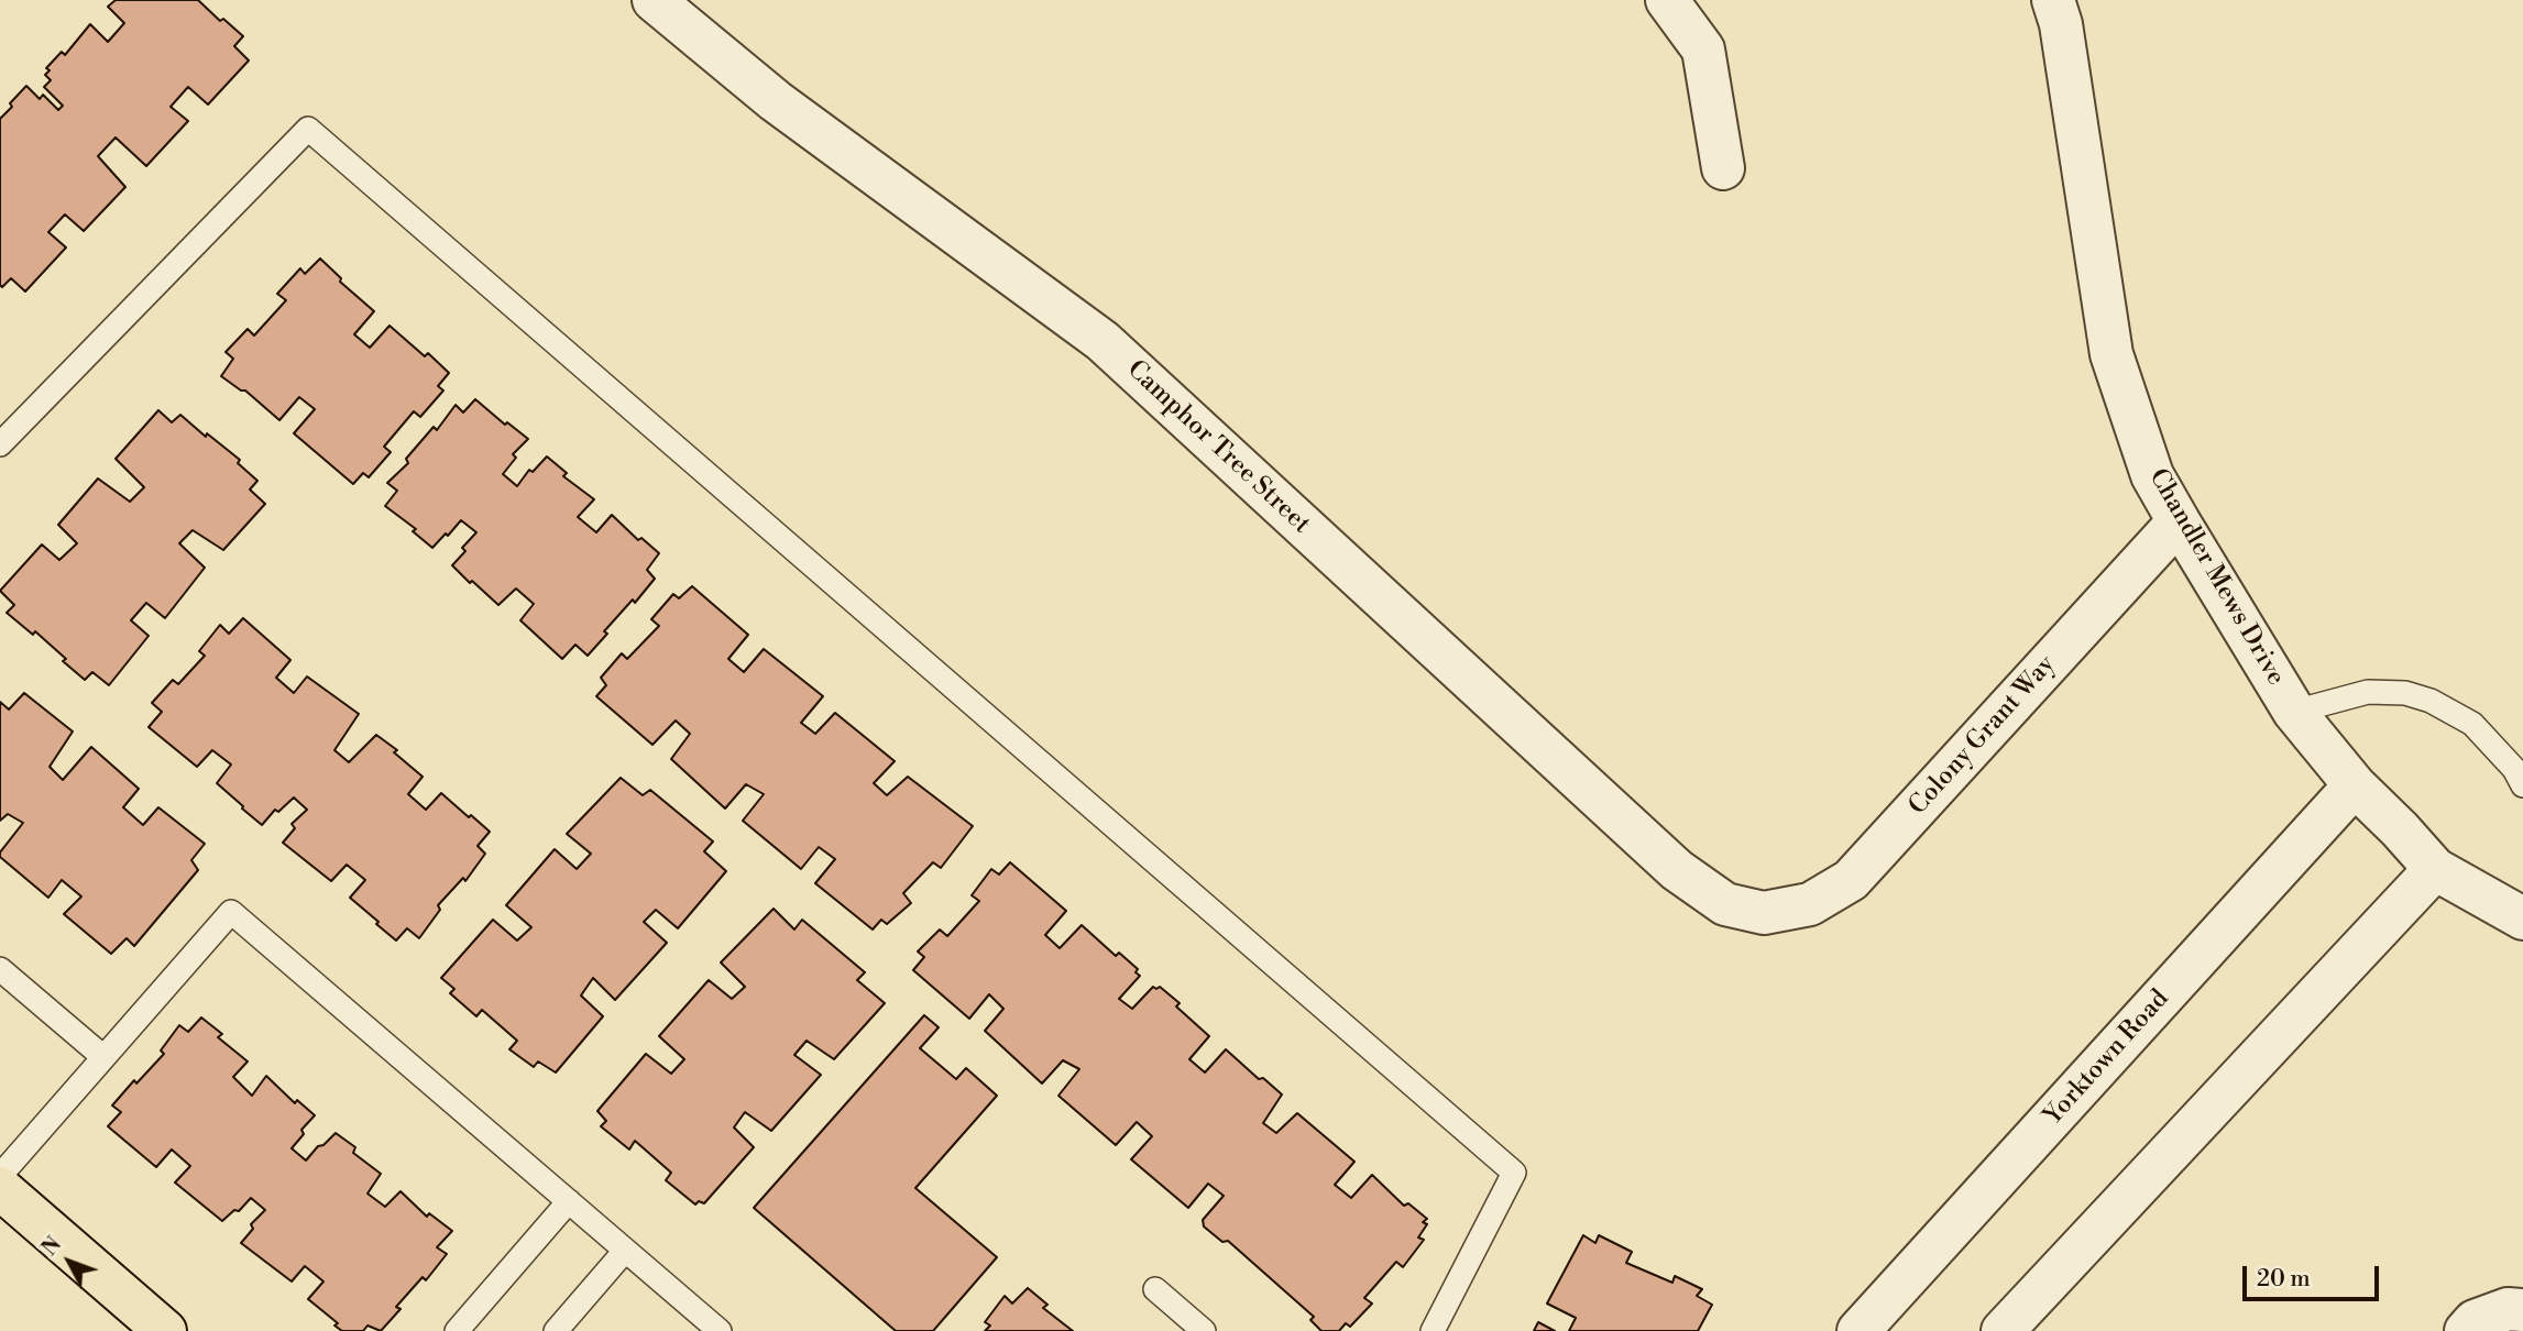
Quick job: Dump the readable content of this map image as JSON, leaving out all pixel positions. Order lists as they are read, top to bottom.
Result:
{
  "streets": {
    "street": [
      "Camphor Tree Street",
      "Chandler Mews Drive",
      "Colony Grant Way",
      "Yorktown Road"
    ]
  },
  "crossings": [
    ["Camphor Tree Street", "Colony Grant Way"],
    ["Chandler Mews Drive", "Colony Grant Way"],
    ["Chandler Mews Drive", "Yorktown Road"]
  ],
  "scale_bar": "20 m",
  "north": "top left"
}
